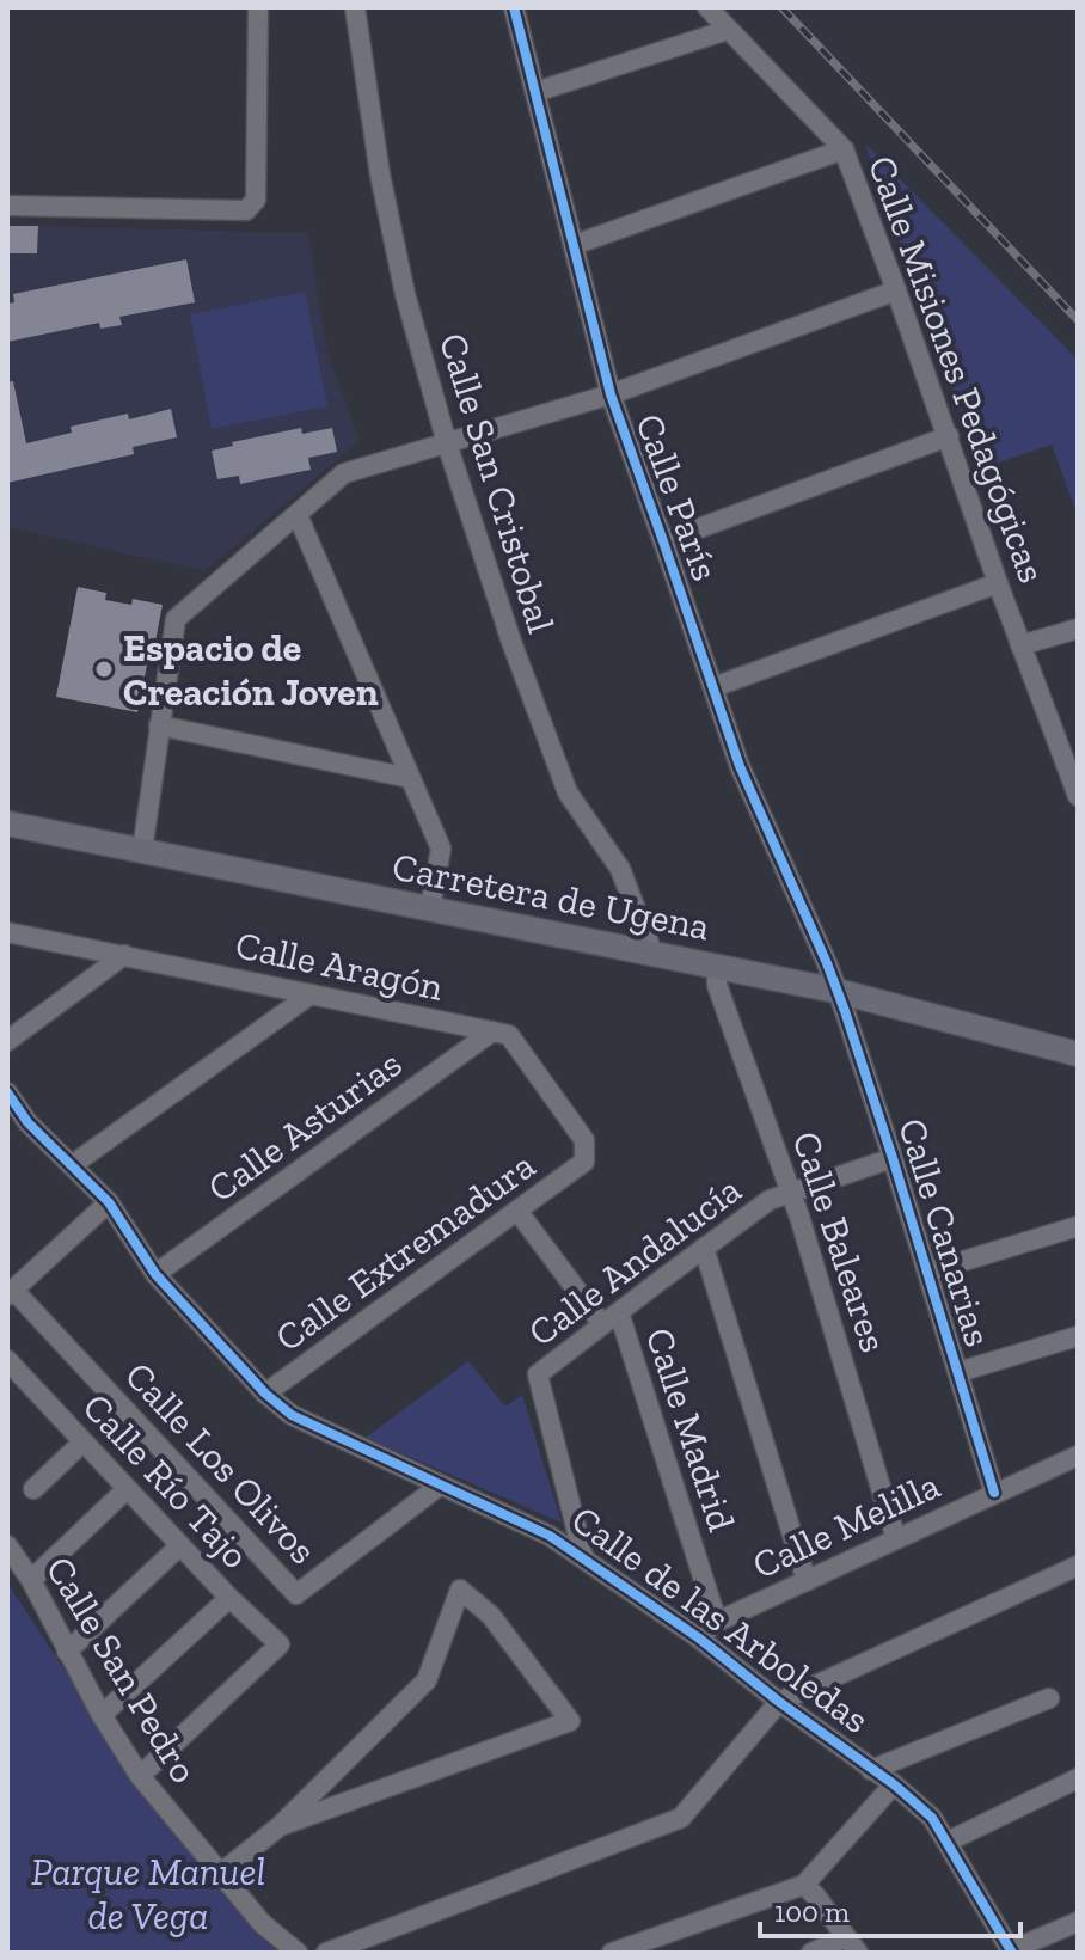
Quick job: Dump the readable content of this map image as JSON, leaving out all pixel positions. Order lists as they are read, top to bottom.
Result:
{
  "streets": {
    "main road": ["Carretera de Ugena"],
    "street": [
      "Calle Misiones Pedagógicas",
      "Calle San Cristobal",
      "Calle París",
      "Calle Aragón",
      "Calle Asturias",
      "Calle Canarias",
      "Calle Baleares",
      "Calle Extremadura",
      "Calle Andalucía",
      "Calle Madrid",
      "Calle Los Olivos",
      "Calle Río Tajo",
      "Calle Melilla",
      "Calle de las Arboledas",
      "Calle San Pedro"
    ]
  },
  "crossings": [
    ["Calle San Cristobal", "Carretera de Ugena"],
    ["Calle París", "Carretera de Ugena"],
    ["Calle París", "Calle Canarias"],
    ["Carretera de Ugena", "Calle Canarias"],
    ["Carretera de Ugena", "Calle Baleares"],
    ["Calle Aragón", "Calle Asturias"],
    ["Calle Aragón", "Calle Extremadura"],
    ["Calle Asturias", "Calle de las Arboledas"],
    ["Calle Canarias", "Calle Andalucía"],
    ["Calle Canarias", "Calle Melilla"],
    ["Calle Baleares", "Calle Andalucía"],
    ["Calle Baleares", "Calle Melilla"],
    ["Calle Extremadura", "Calle Madrid"],
    ["Calle Extremadura", "Calle de las Arboledas"],
    ["Calle Andalucía", "Calle Madrid"],
    ["Calle Andalucía", "Calle de las Arboledas"],
    ["Calle Madrid", "Calle Melilla"],
    ["Calle Los Olivos", "Calle de las Arboledas"],
    ["Calle Río Tajo", "Calle San Pedro"],
    ["Calle Melilla", "Calle de las Arboledas"]
  ],
  "parks": ["Parque Manuel de Vega"],
  "places": ["Espacio de Creación Joven"],
  "scale_bar": "100 m"
}
